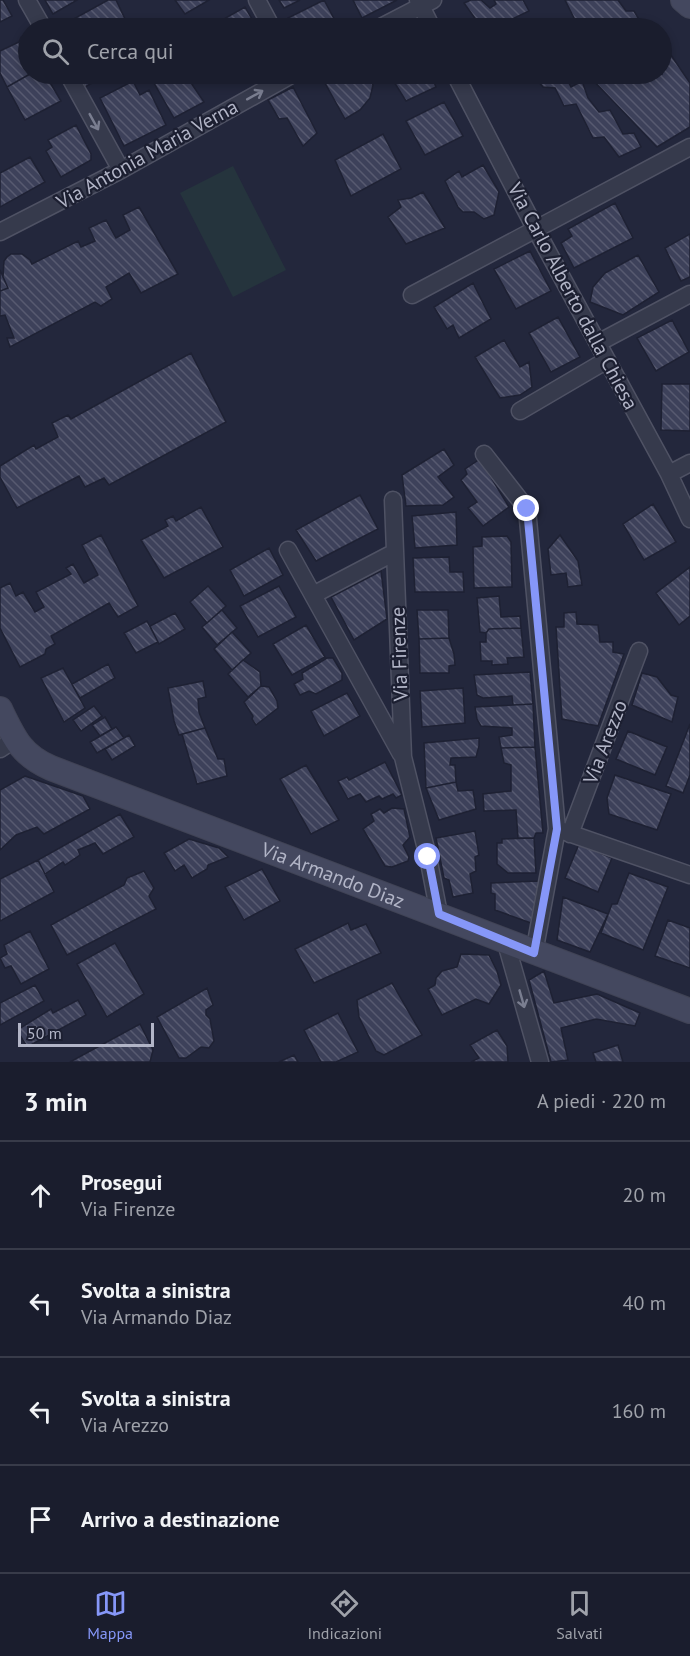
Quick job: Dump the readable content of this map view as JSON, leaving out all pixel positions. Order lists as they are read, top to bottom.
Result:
{
  "streets": {
    "main road": ["Via Armando Diaz"],
    "street": [
      "Via Antonia Maria Verna",
      "Via Carlo Alberto dalla Chiesa",
      "Via Firenze",
      "Via Arezzo"
    ]
  },
  "crossings": [
    ["Via Firenze", "Via Armando Diaz"],
    ["Via Arezzo", "Via Armando Diaz"]
  ],
  "one_way": ["Via Antonia Maria Verna"],
  "scale_bar": "50 m",
  "page": {
    "search": "Cerca qui",
    "scale": "50 m",
    "heading": ["3 min", "A piedi · 220 m"],
    "list": [
      ["Prosegui", "Via Firenze", "20 m"],
      ["Svolta a sinistra", "Via Armando Diaz", "40 m"],
      ["Svolta a sinistra", "Via Arezzo", "160 m"],
      "Arrivo a destinazione"
    ],
    "nav": ["Mappa", "Indicazioni", "Salvati"]
  }
}
